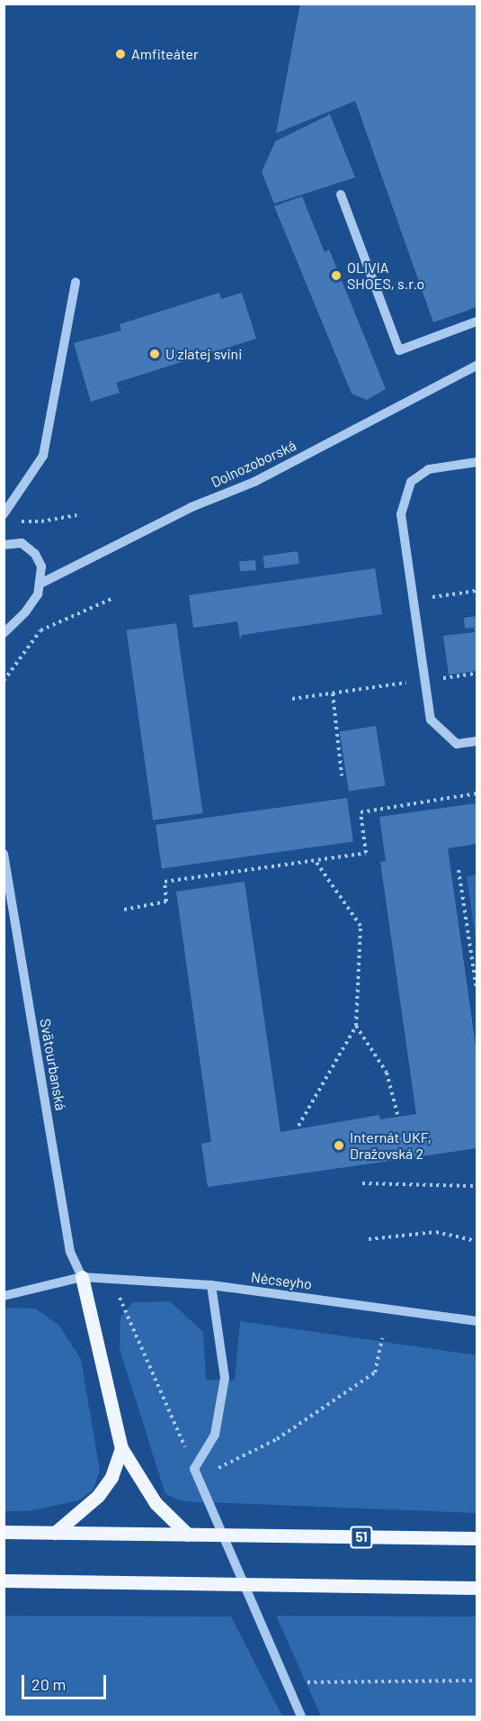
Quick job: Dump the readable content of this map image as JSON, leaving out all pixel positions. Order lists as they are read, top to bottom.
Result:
{
  "streets": {
    "main road": ["51"],
    "street": ["Dolnozoborská", "Svätourbanská", "Nécseyho"]
  },
  "crossings": [
    ["Svätourbanská", "Nécseyho"]
  ],
  "places": [
    "Amfiteáter",
    "OLIVIA SHOES, s.r.o",
    "U zlatej svini",
    "Internát UKF, Dražovská 2"
  ],
  "scale_bar": "20 m"
}
